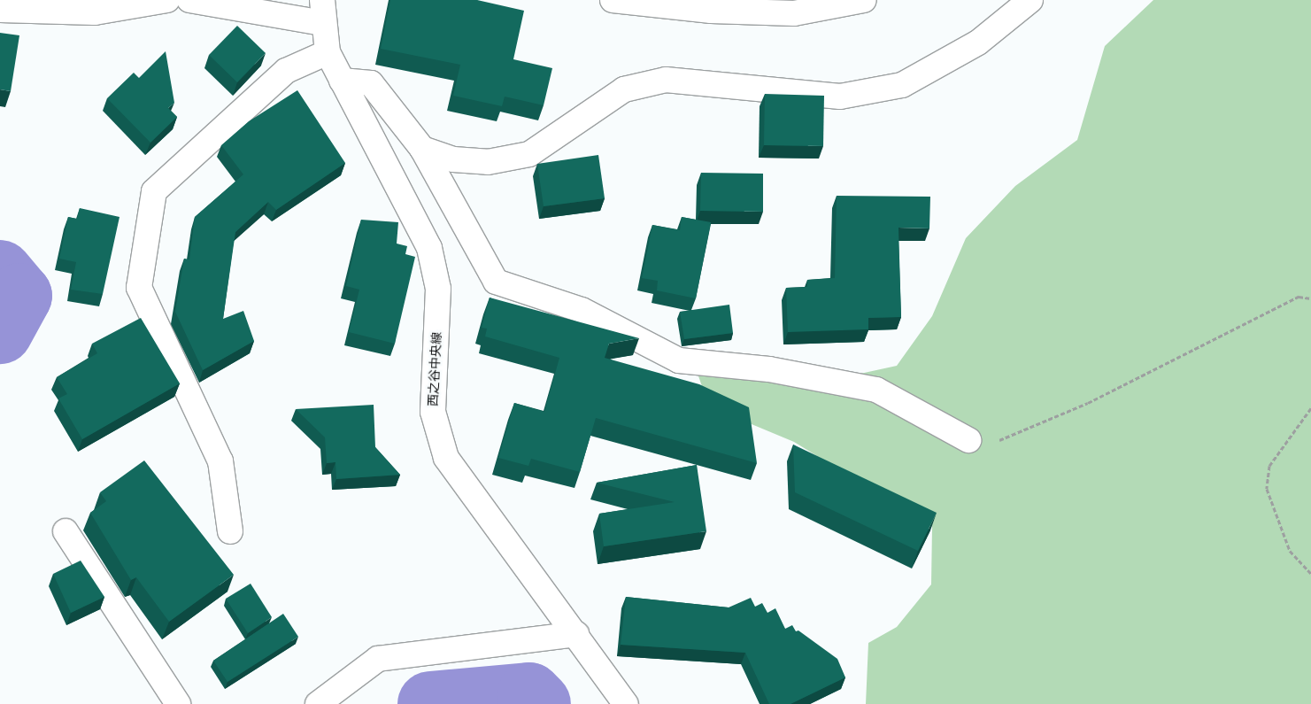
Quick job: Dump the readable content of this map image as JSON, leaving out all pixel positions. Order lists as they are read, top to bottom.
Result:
{
  "streets": {
    "street": ["西之谷中央線"]
  }
}
